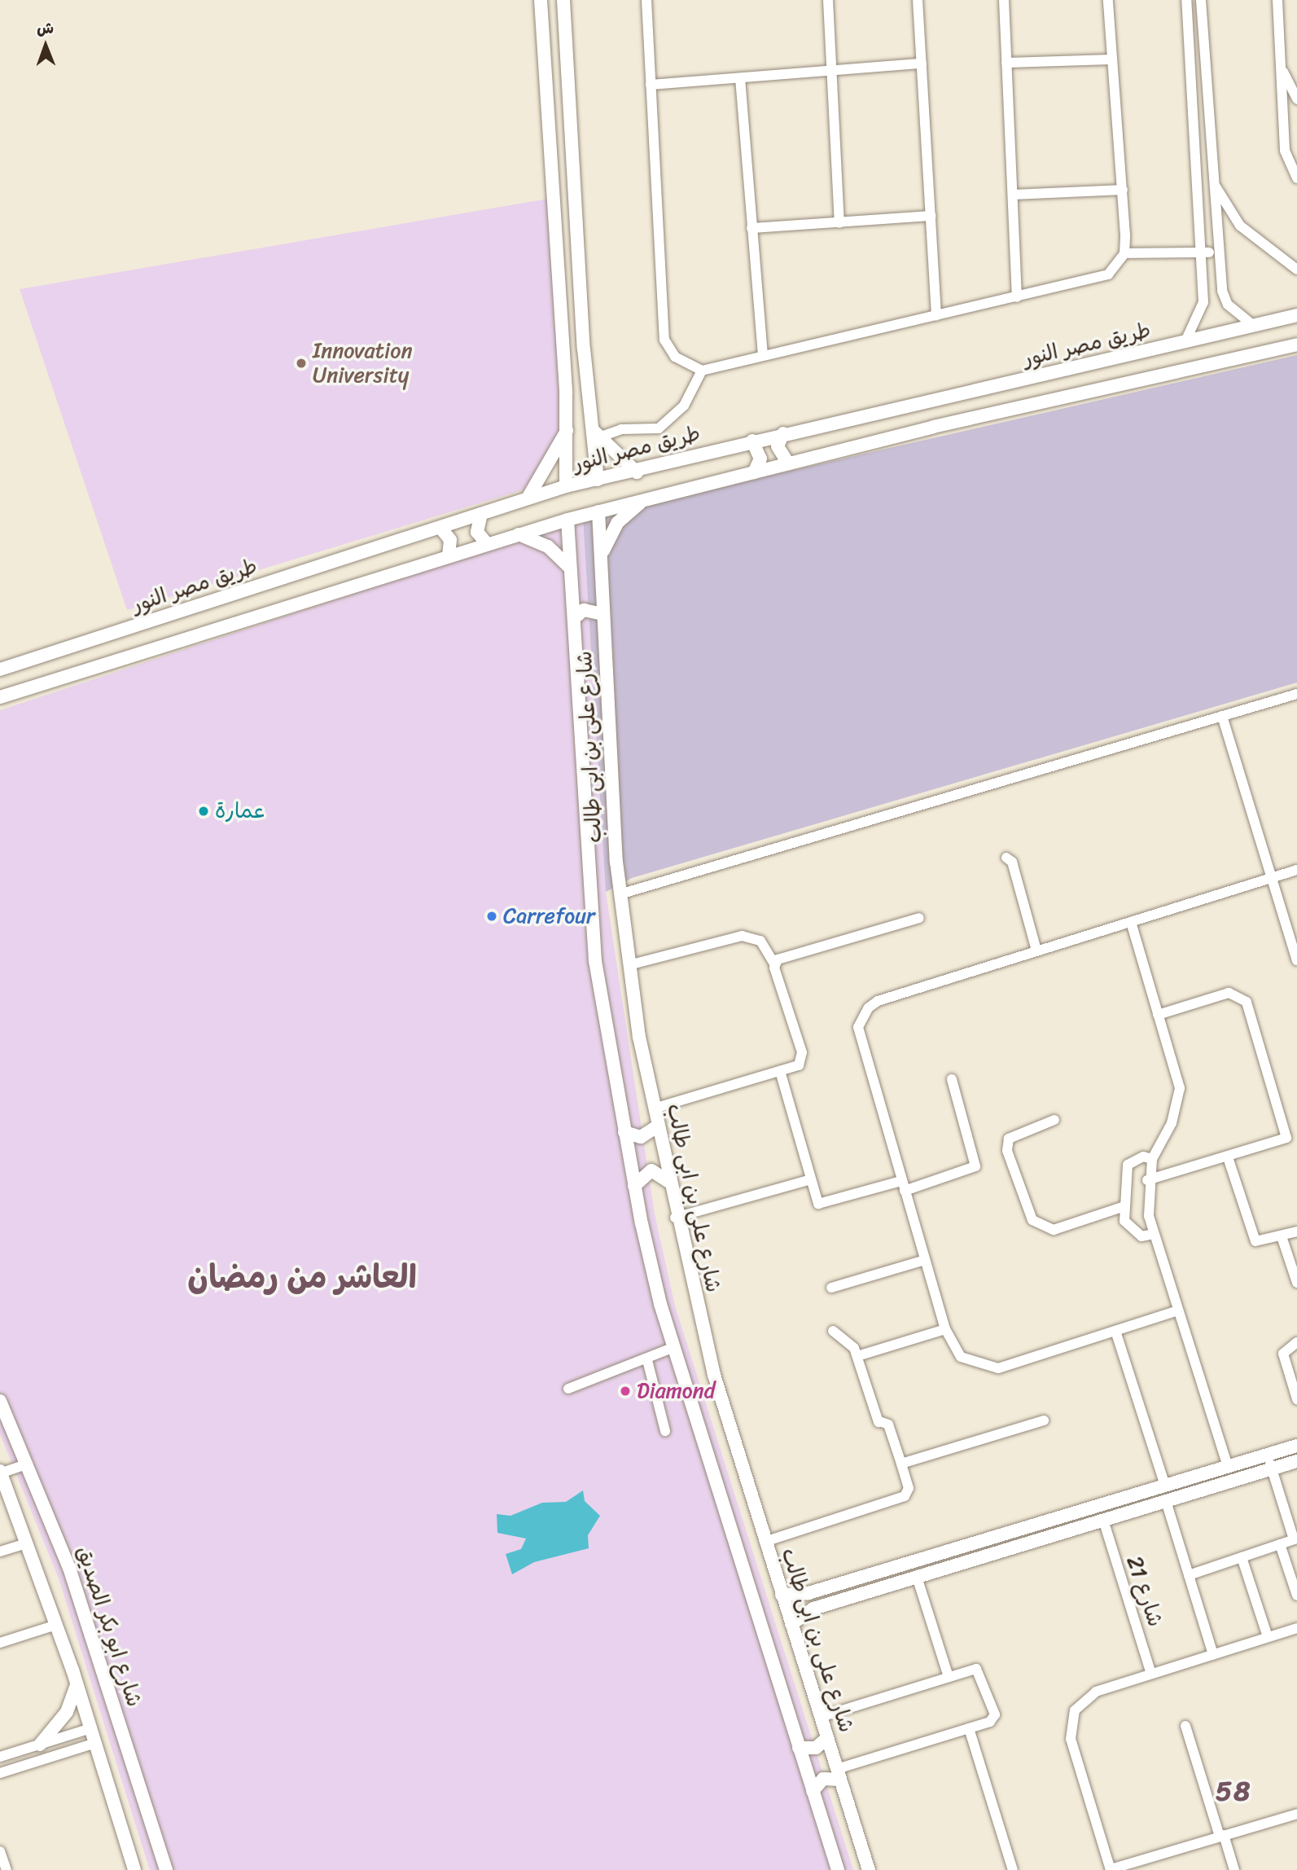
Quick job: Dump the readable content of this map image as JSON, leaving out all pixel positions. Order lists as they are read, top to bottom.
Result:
{
  "streets": {
    "street": [
      "طريق مصر النور",
      "شارع على بن ابى طالب",
      "شارع 21",
      "شارع ابو بكر الصديق"
    ]
  },
  "districts": ["العاشر من رمضان", "58"],
  "places": [
    "Innovation University",
    "عمارة",
    "Carrefour",
    "Diamond"
  ],
  "north": "top"
}
